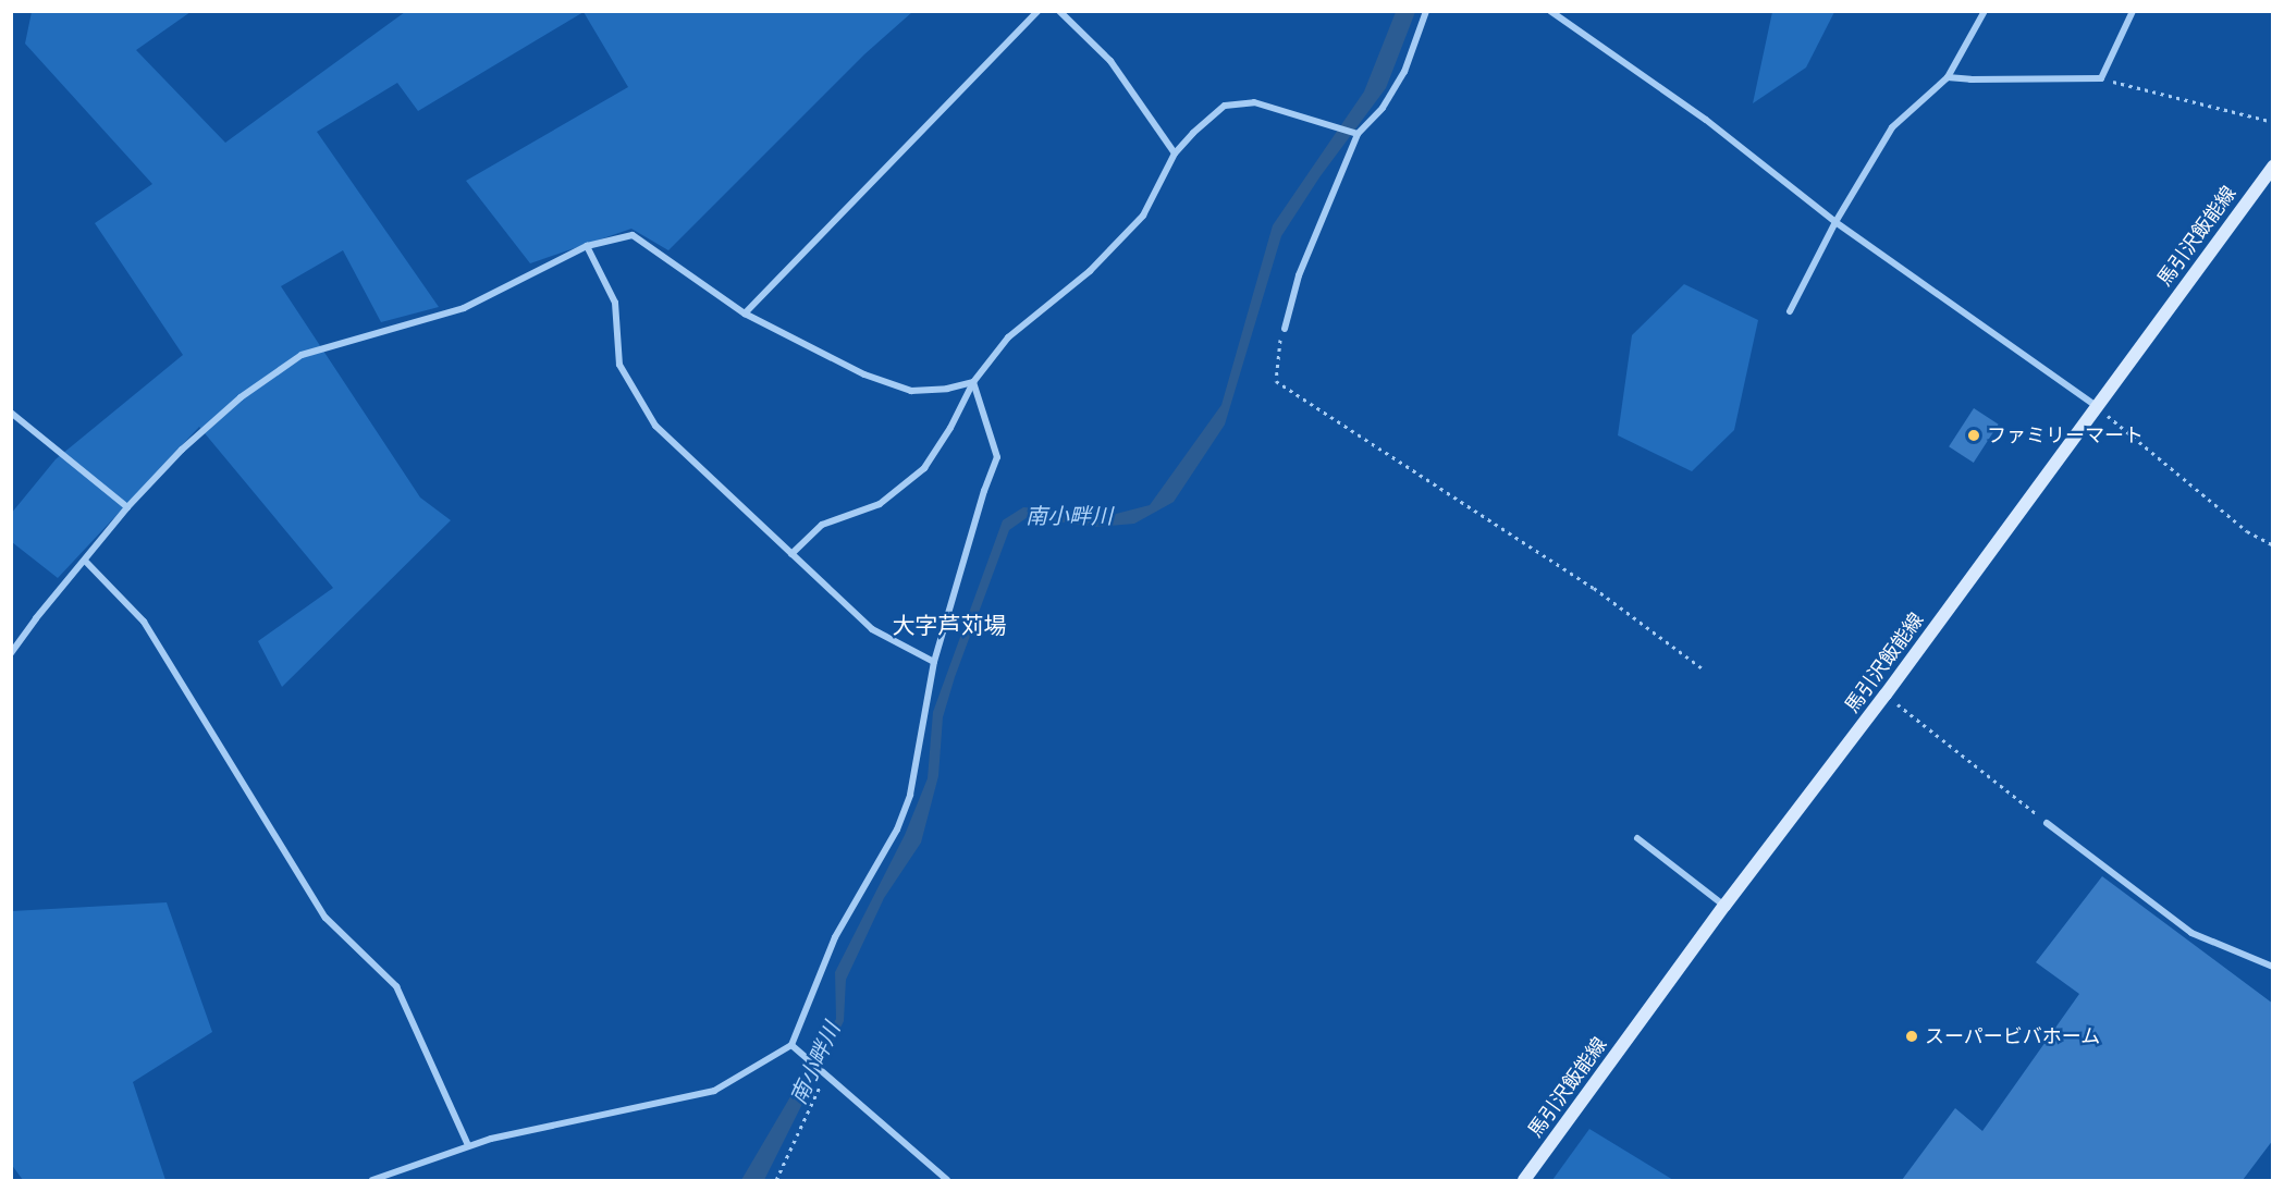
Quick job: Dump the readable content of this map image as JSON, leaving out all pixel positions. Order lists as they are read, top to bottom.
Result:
{
  "streets": {
    "main road": ["馬引沢飯能線"]
  },
  "districts": ["大字芦苅場"],
  "water": ["南小畔川"],
  "places": ["ファミリーマート", "スーパービバホーム"]
}
